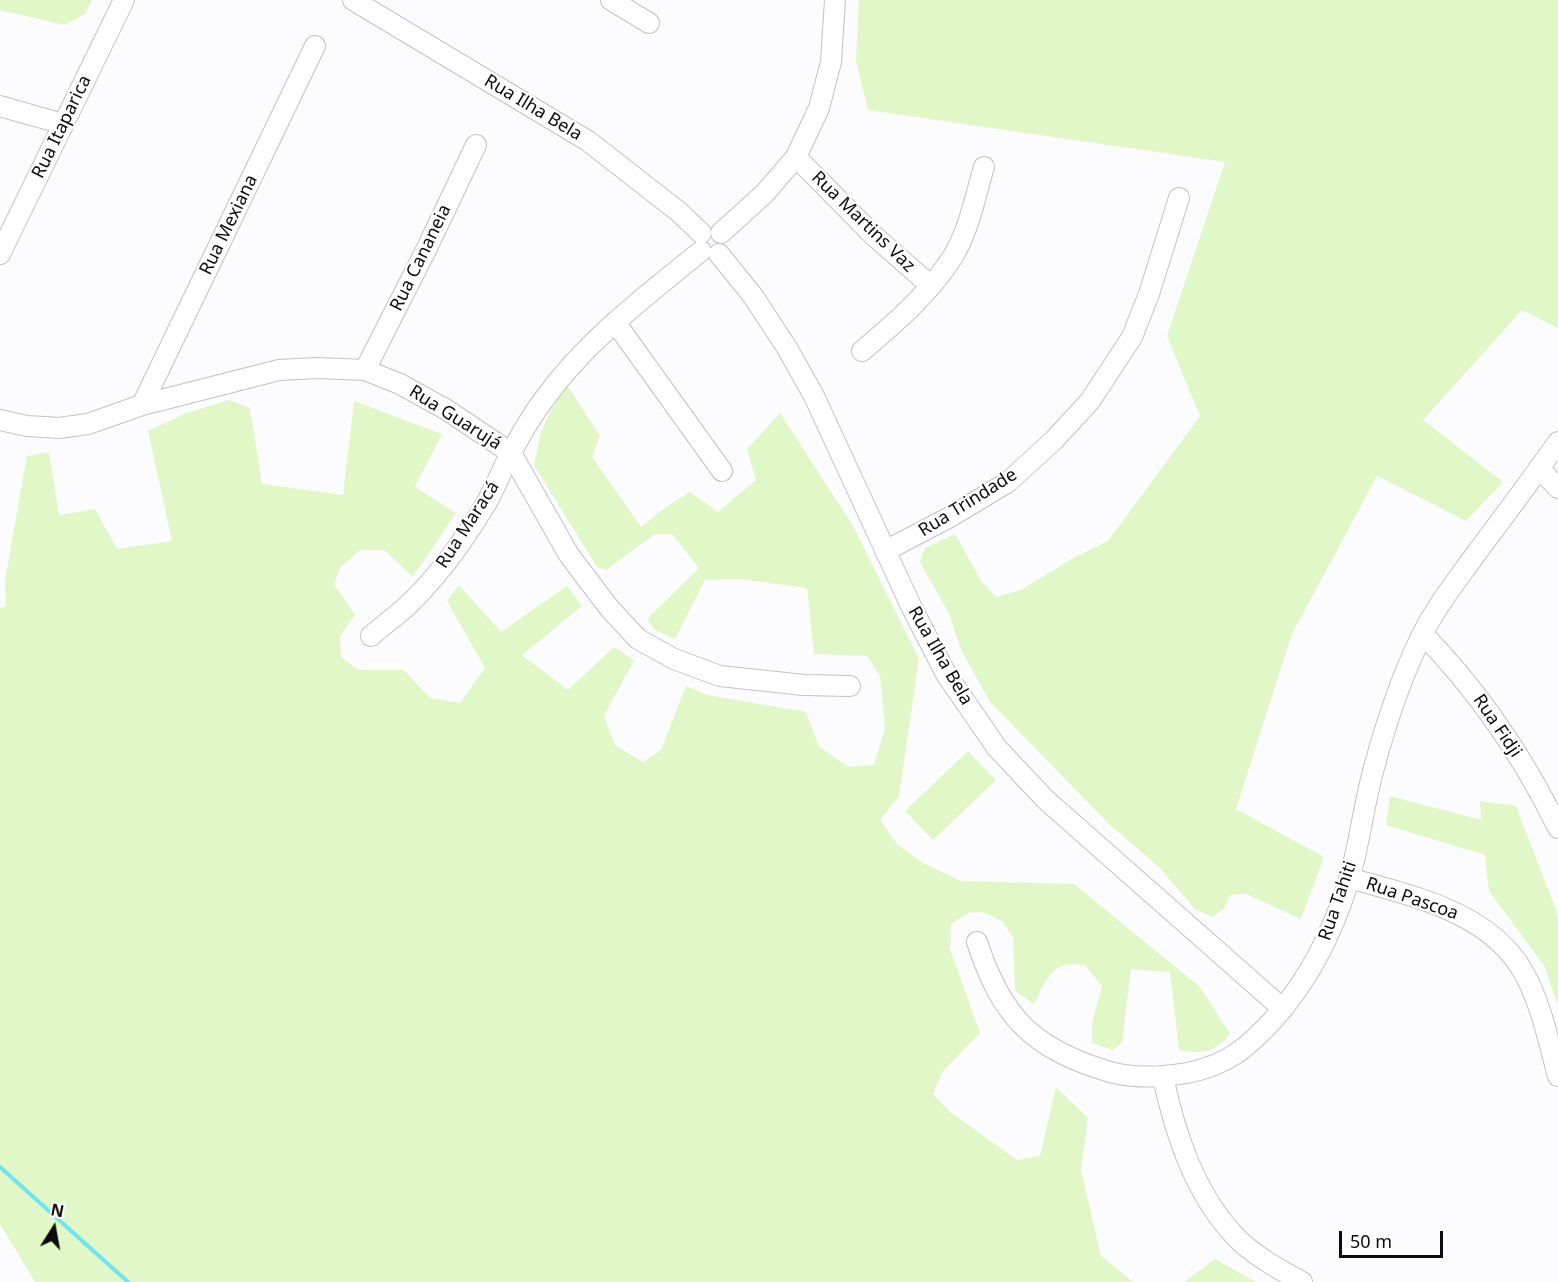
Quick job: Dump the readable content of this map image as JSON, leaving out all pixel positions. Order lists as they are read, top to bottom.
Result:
{
  "streets": {
    "street": [
      "Rua Ilha Bela",
      "Rua Itaparica",
      "Rua Martins Vaz",
      "Rua Mexiana",
      "Rua Cananeia",
      "Rua Guarujá",
      "Rua Trindade",
      "Rua Maracá",
      "Rua Fidji",
      "Rua Pascoa",
      "Rua Tahiti"
    ]
  },
  "crossings": [
    ["Rua Ilha Bela", "Rua Trindade"],
    ["Rua Ilha Bela", "Rua Maracá"],
    ["Rua Ilha Bela", "Rua Tahiti"],
    ["Rua Mexiana", "Rua Guarujá"],
    ["Rua Cananeia", "Rua Guarujá"],
    ["Rua Guarujá", "Rua Maracá"],
    ["Rua Fidji", "Rua Tahiti"],
    ["Rua Pascoa", "Rua Tahiti"]
  ],
  "scale_bar": "50 m",
  "north": "top"
}
